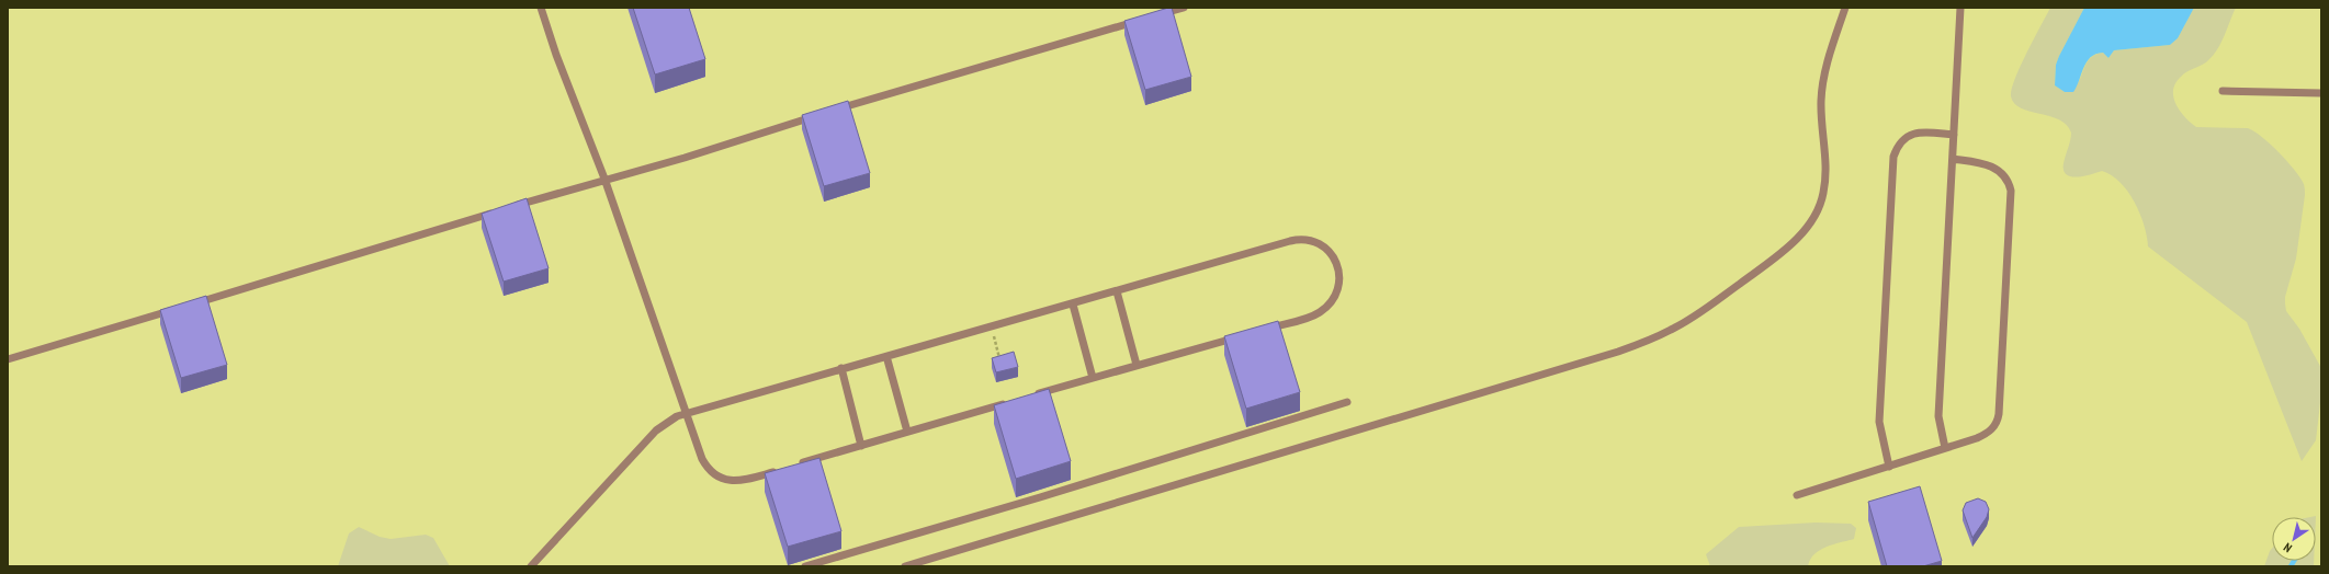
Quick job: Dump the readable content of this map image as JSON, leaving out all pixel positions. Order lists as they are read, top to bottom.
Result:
{
  "north": "bottom left"
}
